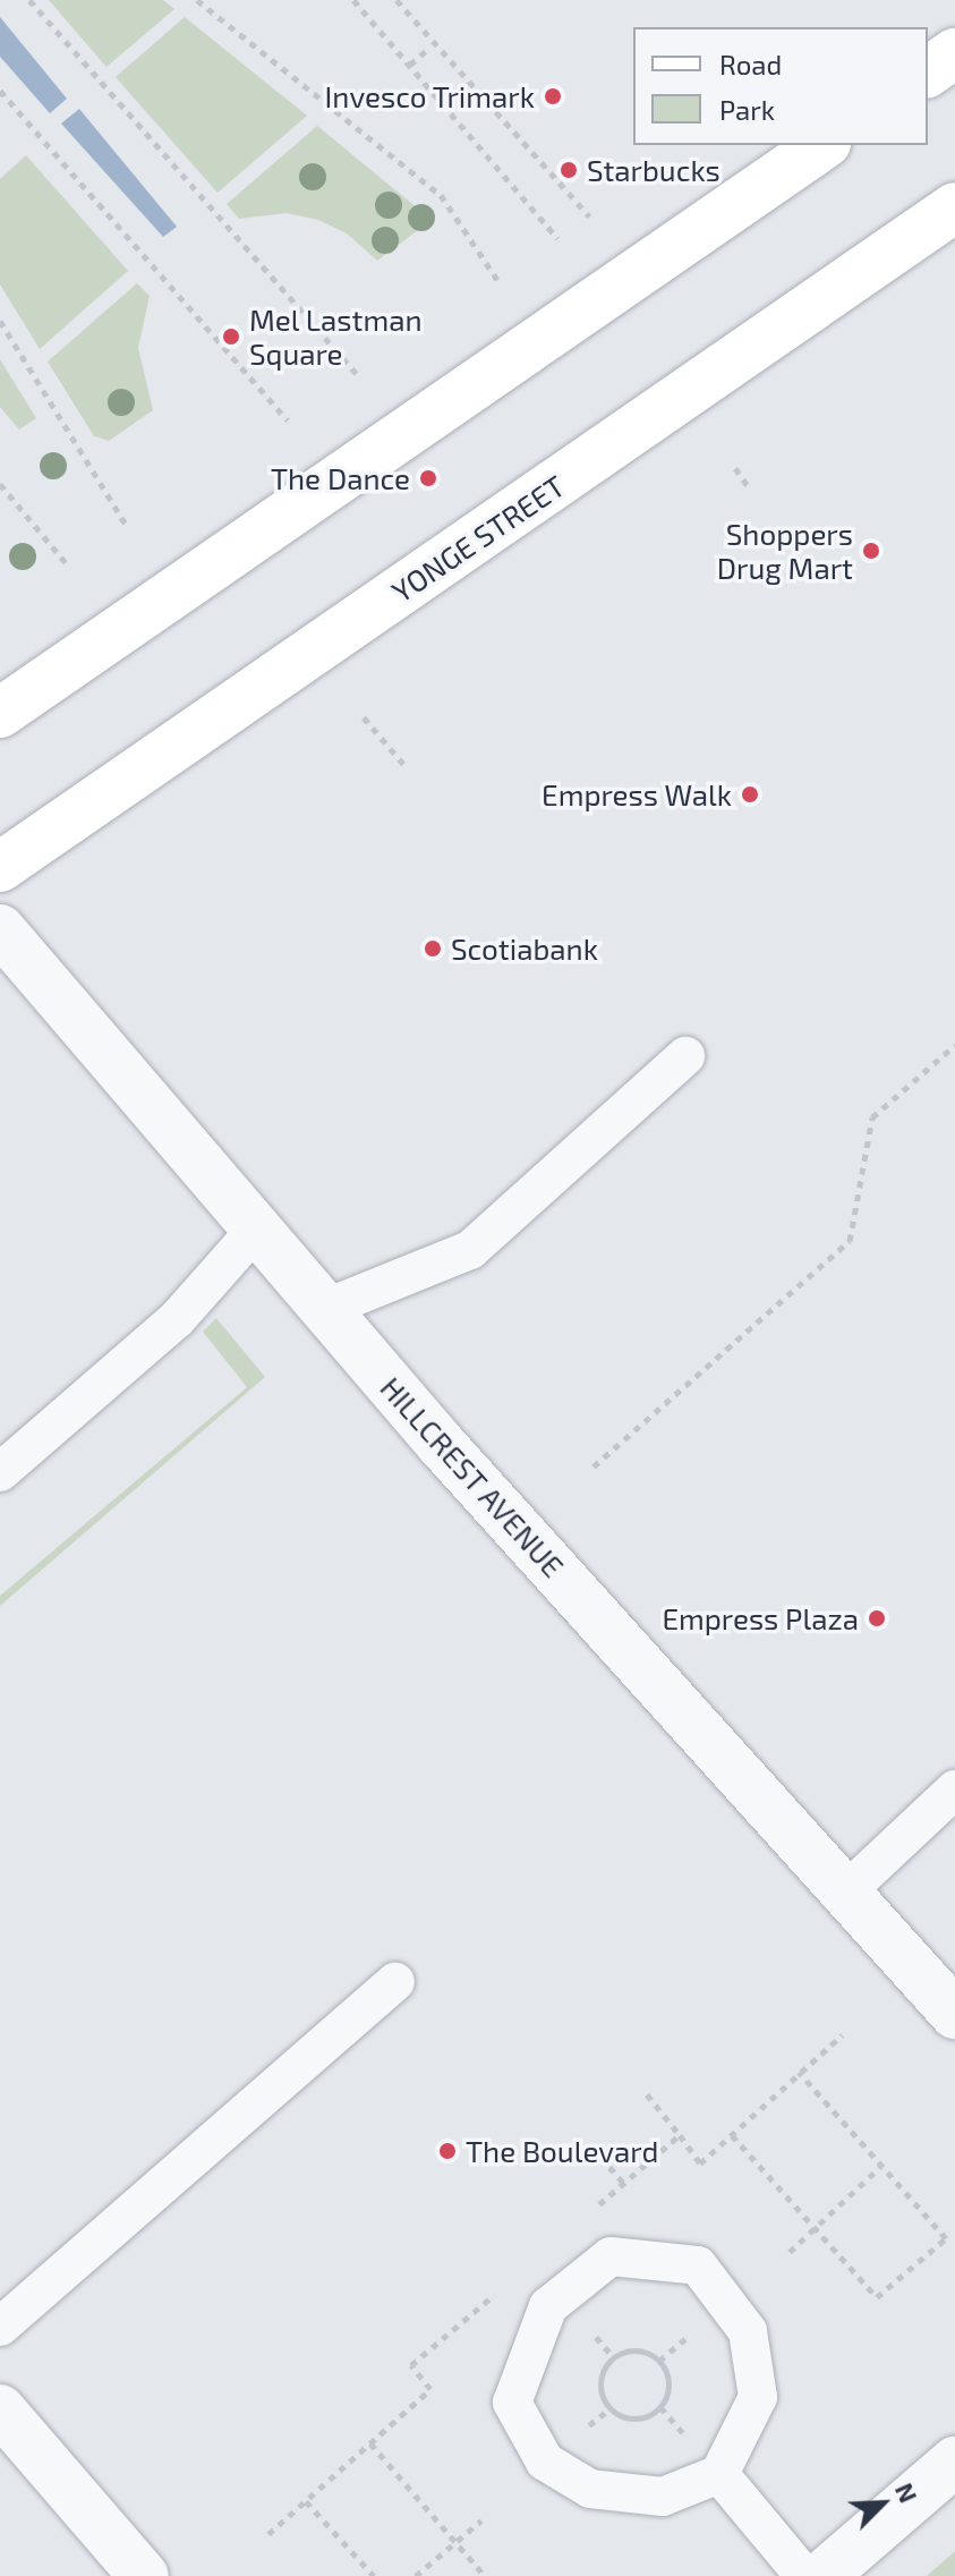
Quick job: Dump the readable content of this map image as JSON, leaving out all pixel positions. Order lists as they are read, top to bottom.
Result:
{
  "streets": {
    "main road": ["YONGE STREET"],
    "street": ["HILLCREST AVENUE"]
  },
  "places": [
    "Invesco Trimark",
    "Starbucks",
    "Mel Lastman Square",
    "The Dance",
    "Shoppers Drug Mart",
    "Empress Walk",
    "Scotiabank",
    "Empress Plaza",
    "The Boulevard"
  ],
  "legend": ["Road", "Park"],
  "north": "top right"
}
